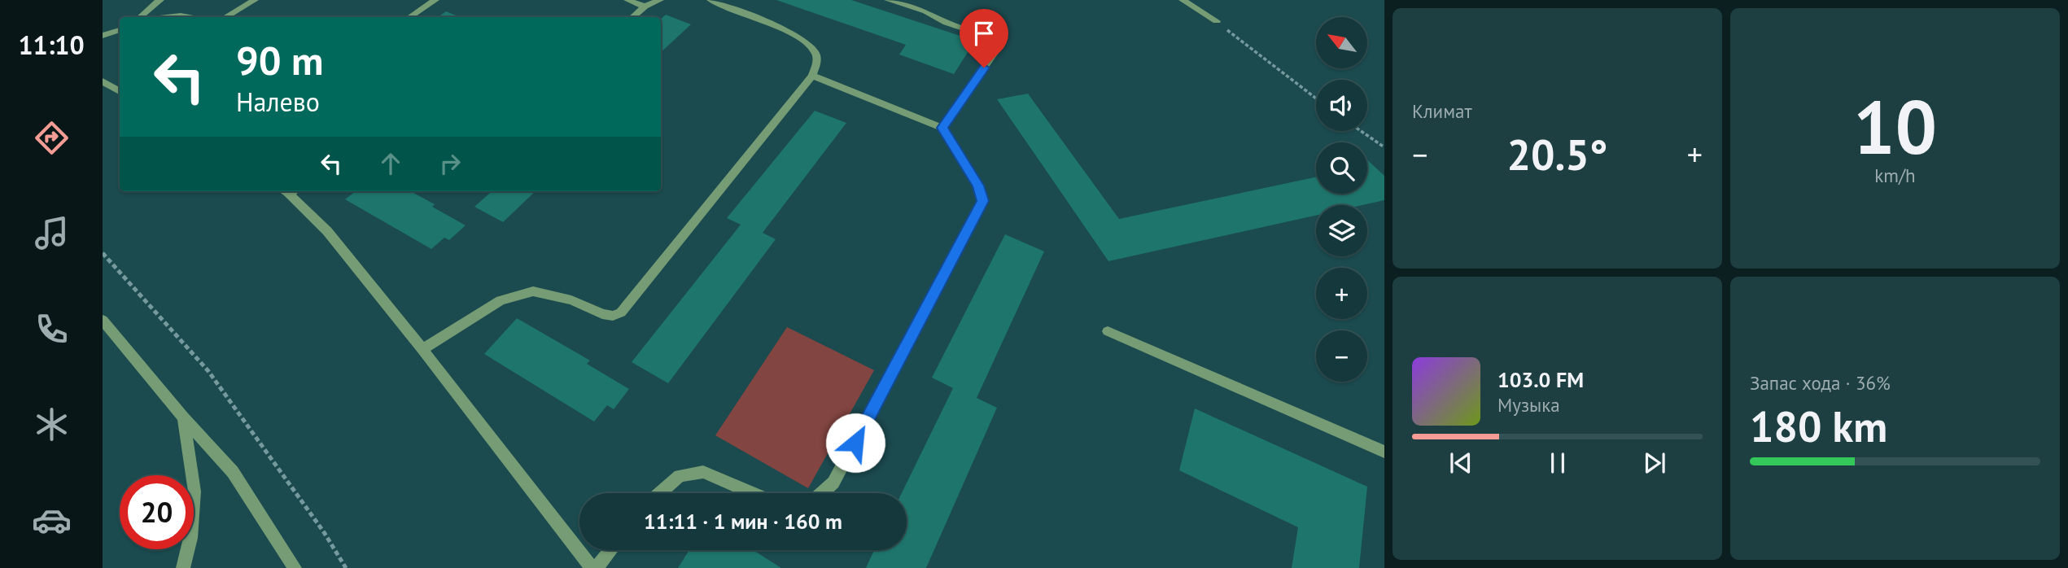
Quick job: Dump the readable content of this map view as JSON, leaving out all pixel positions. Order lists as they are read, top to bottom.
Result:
{
  "north": "top left",
  "page": {
    "tabs": "11:10",
    "tile": [
      "Климат",
      ["10", "km/h"],
      ["Запас хода · 36%", "180 km"]
    ],
    "map_buttons": ["+", "−"],
    "turn": ["90 m", "Налево"],
    "heat": ["−", "20.5°", "+"],
    "song": ["103.0 FM", "Музыка"],
    "limit": "20",
    "trip": "11:11 · 1 мин · 160 m"
  }
}
